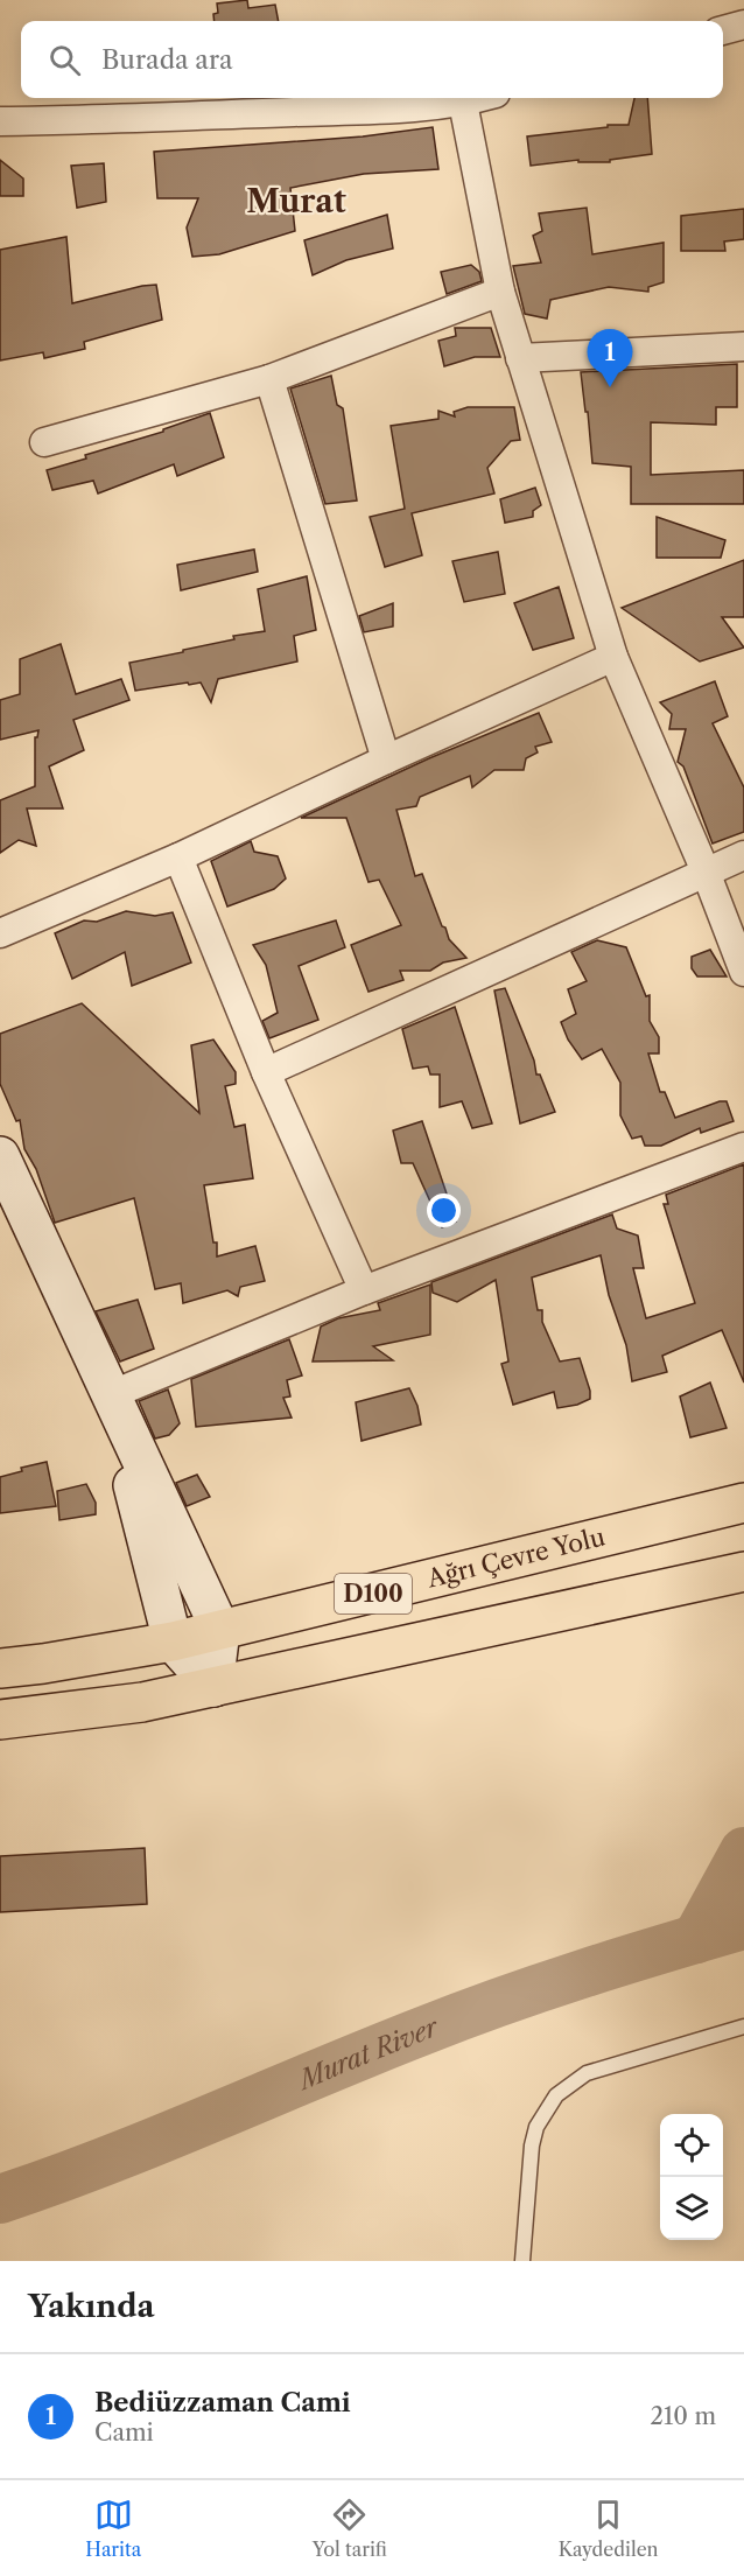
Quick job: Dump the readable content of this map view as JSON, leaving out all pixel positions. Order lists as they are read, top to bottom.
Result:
{
  "streets": {
    "highway": ["Ağrı Çevre Yolu", "D100"]
  },
  "districts": ["Murat"],
  "water": ["Murat River"],
  "page": {
    "search": "Burada ara",
    "pins": "1",
    "heading": "Yakında",
    "list": [
      {
        "mark": "1",
        "name": "Bediüzzaman Cami",
        "note": "Cami",
        "value": "210 m"
      }
    ],
    "nav": ["Harita", "Yol tarifi", "Kaydedilen"]
  }
}
